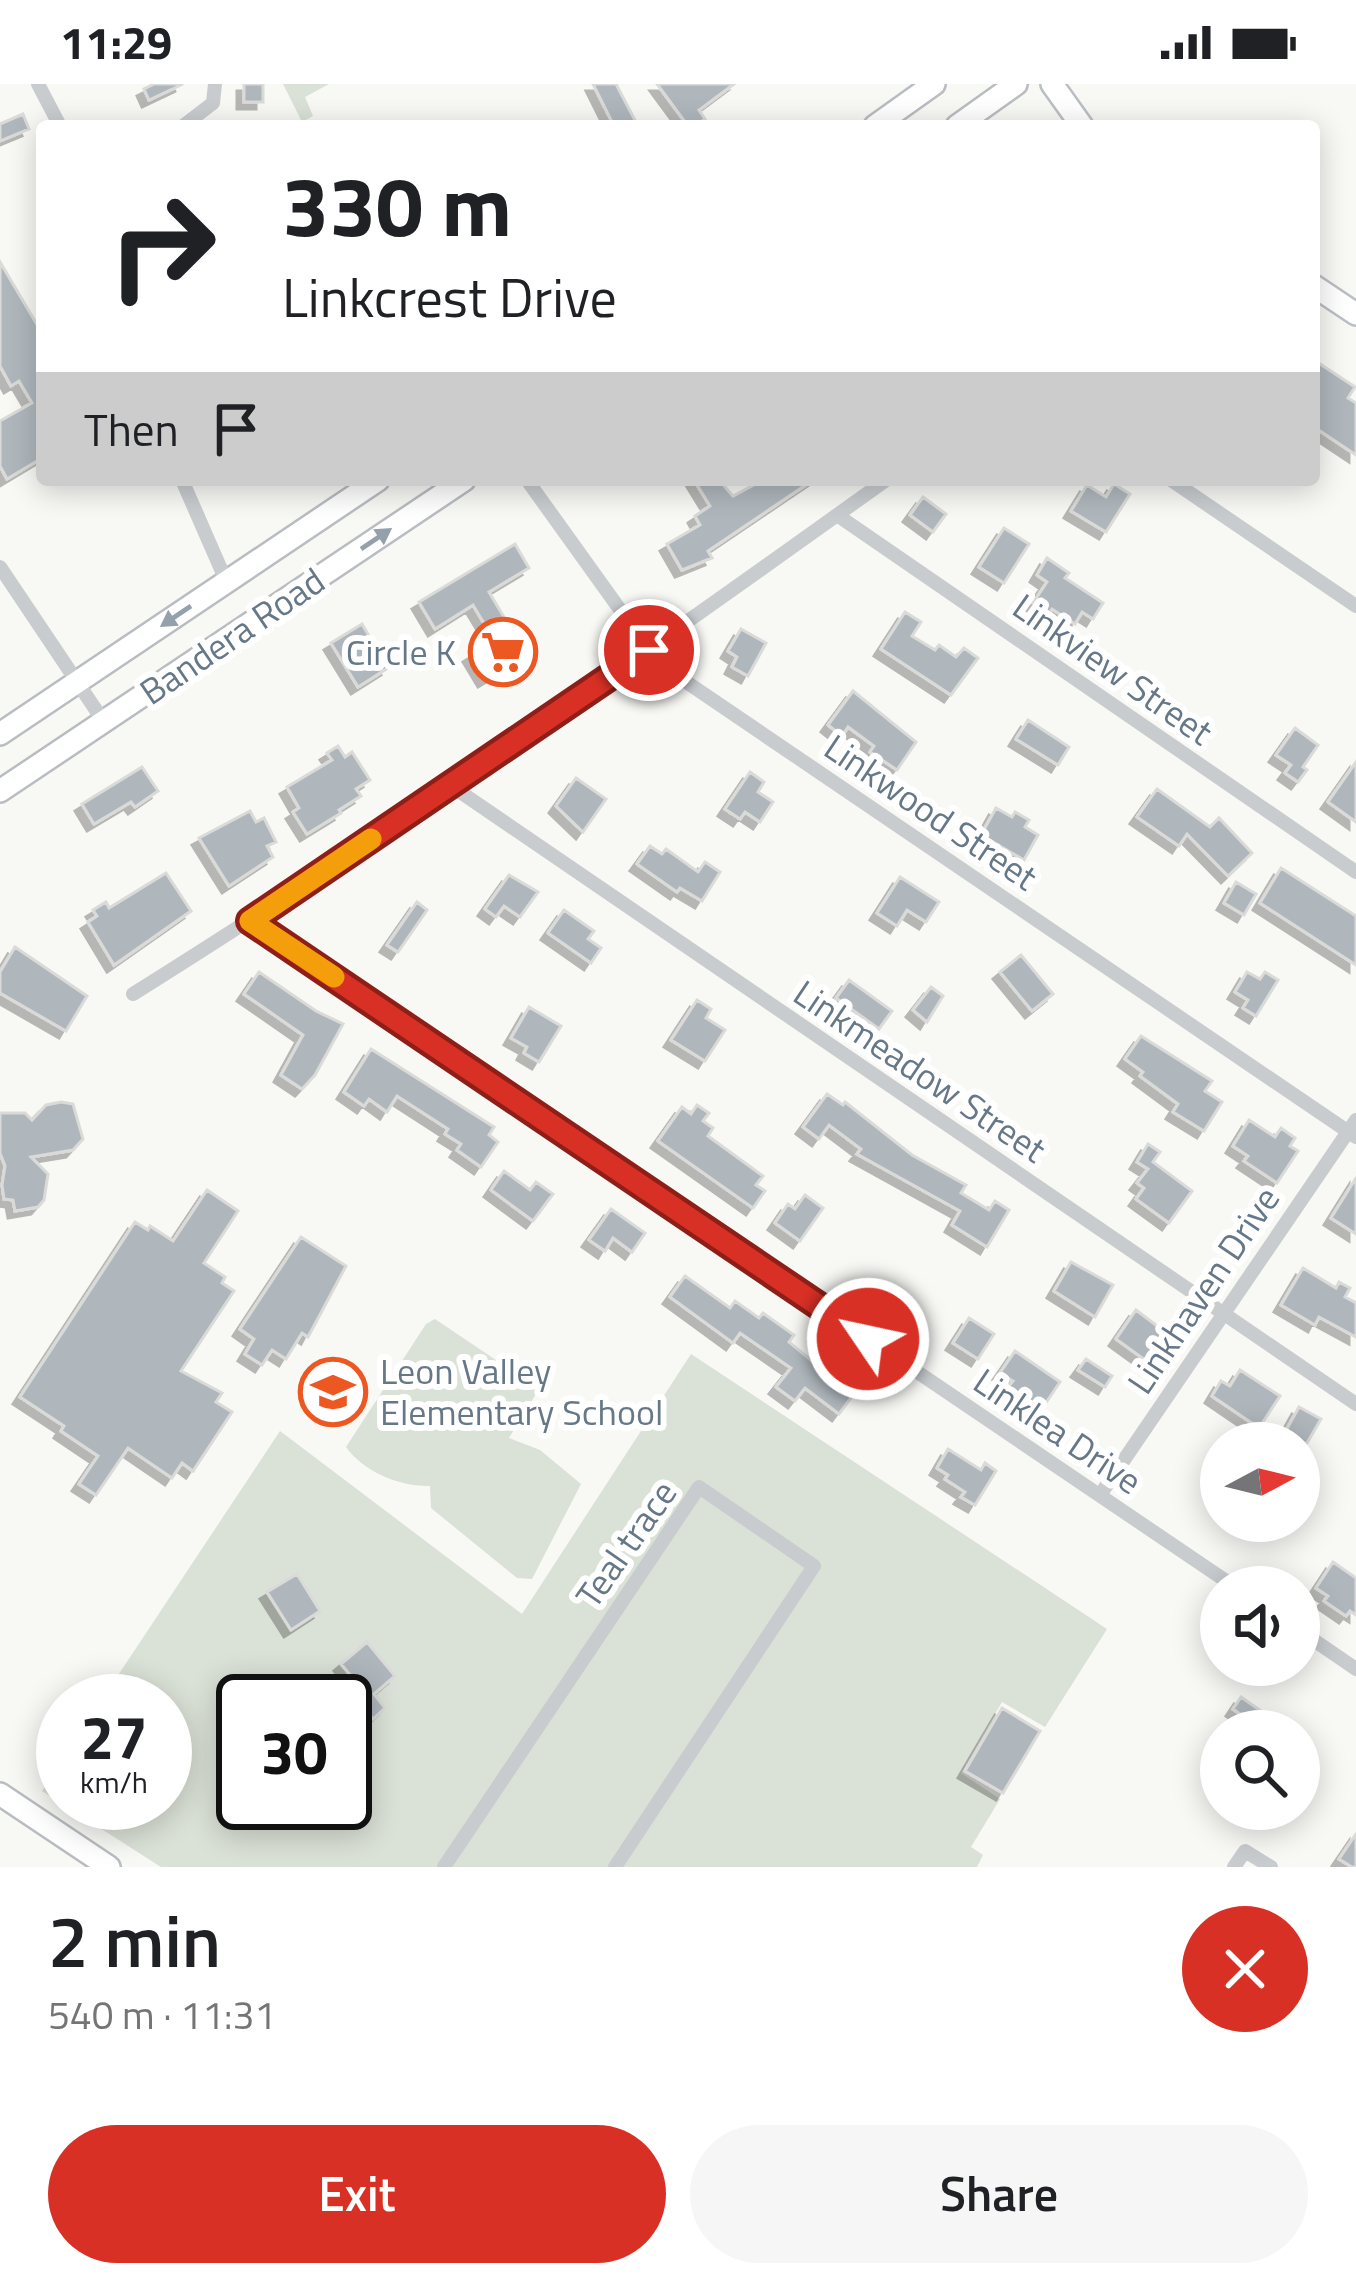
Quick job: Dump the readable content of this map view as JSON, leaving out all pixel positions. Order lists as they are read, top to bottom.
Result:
{
  "streets": {
    "main road": ["Bandera Road"],
    "street": [
      "Linkview Street",
      "Linkwood Street",
      "Linkmeadow Street",
      "Linkhaven Drive",
      "Linklea Drive",
      "Teal trace"
    ]
  },
  "crossings": [
    ["Linkwood Street", "Linkhaven Drive"],
    ["Linkmeadow Street", "Linkhaven Drive"],
    ["Linkhaven Drive", "Linklea Drive"]
  ],
  "places": {
    "supermarket": ["Circle K"],
    "school or university": ["Leon Valley Elementary School"]
  },
  "north": "right",
  "page": {
    "status": "11:29",
    "turn": ["330 m", "Linkcrest Drive"],
    "then": "Then",
    "speed": "27 km/h",
    "limit": "30",
    "heading": ["2 min", "540 m · 11:31"],
    "buttons": ["Exit", "Share"]
  }
}
